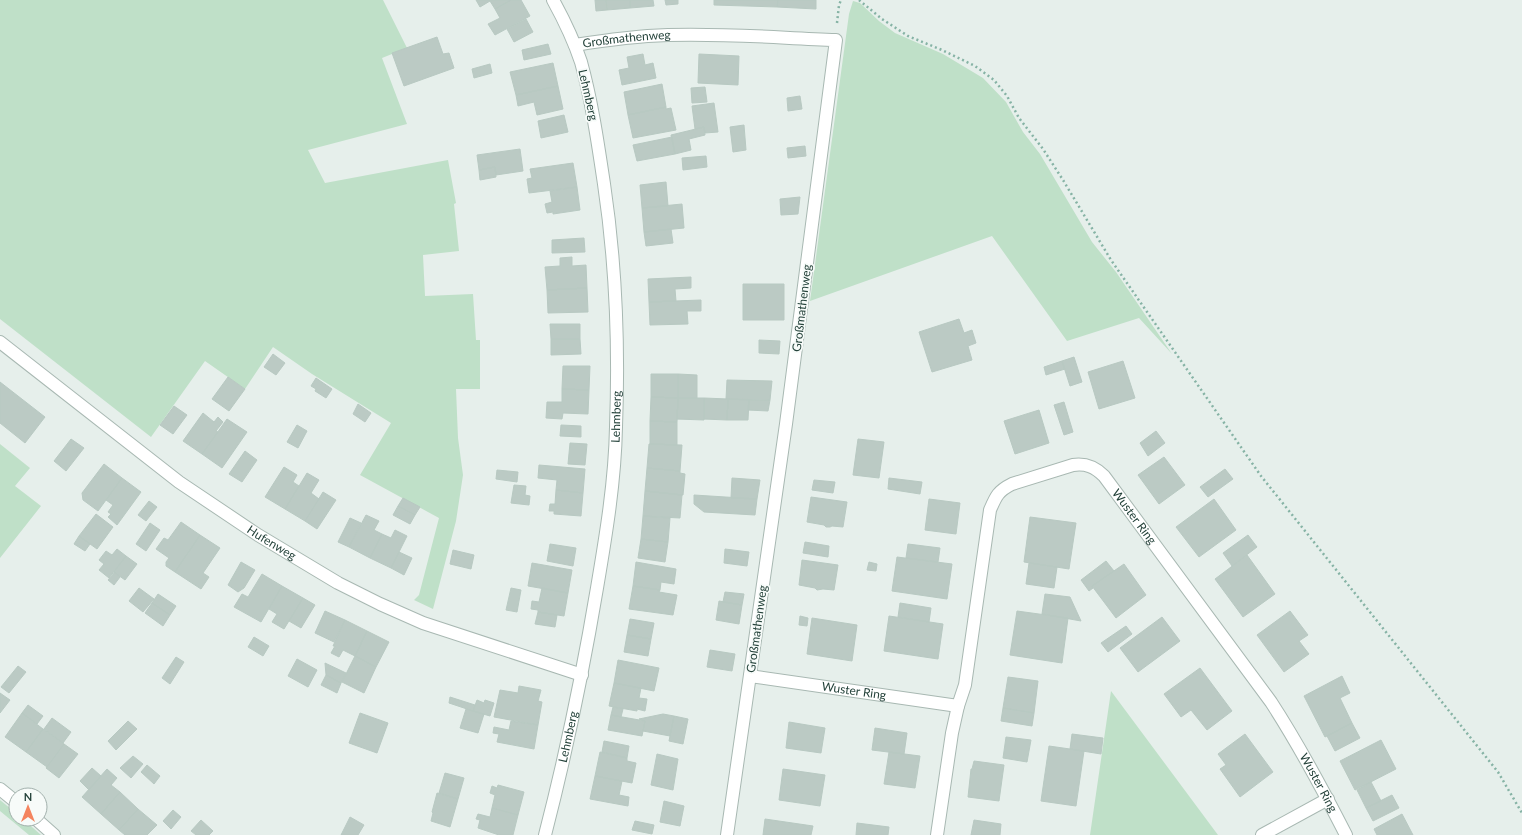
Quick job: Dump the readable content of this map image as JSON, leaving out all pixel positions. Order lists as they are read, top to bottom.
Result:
{
  "streets": {
    "street": [
      "Großmathenweg",
      "Lehmberg",
      "Wuster Ring",
      "Hufenweg"
    ]
  },
  "crossings": [
    ["Großmathenweg", "Lehmberg"],
    ["Großmathenweg", "Wuster Ring"],
    ["Lehmberg", "Hufenweg"]
  ],
  "north": "top"
}
